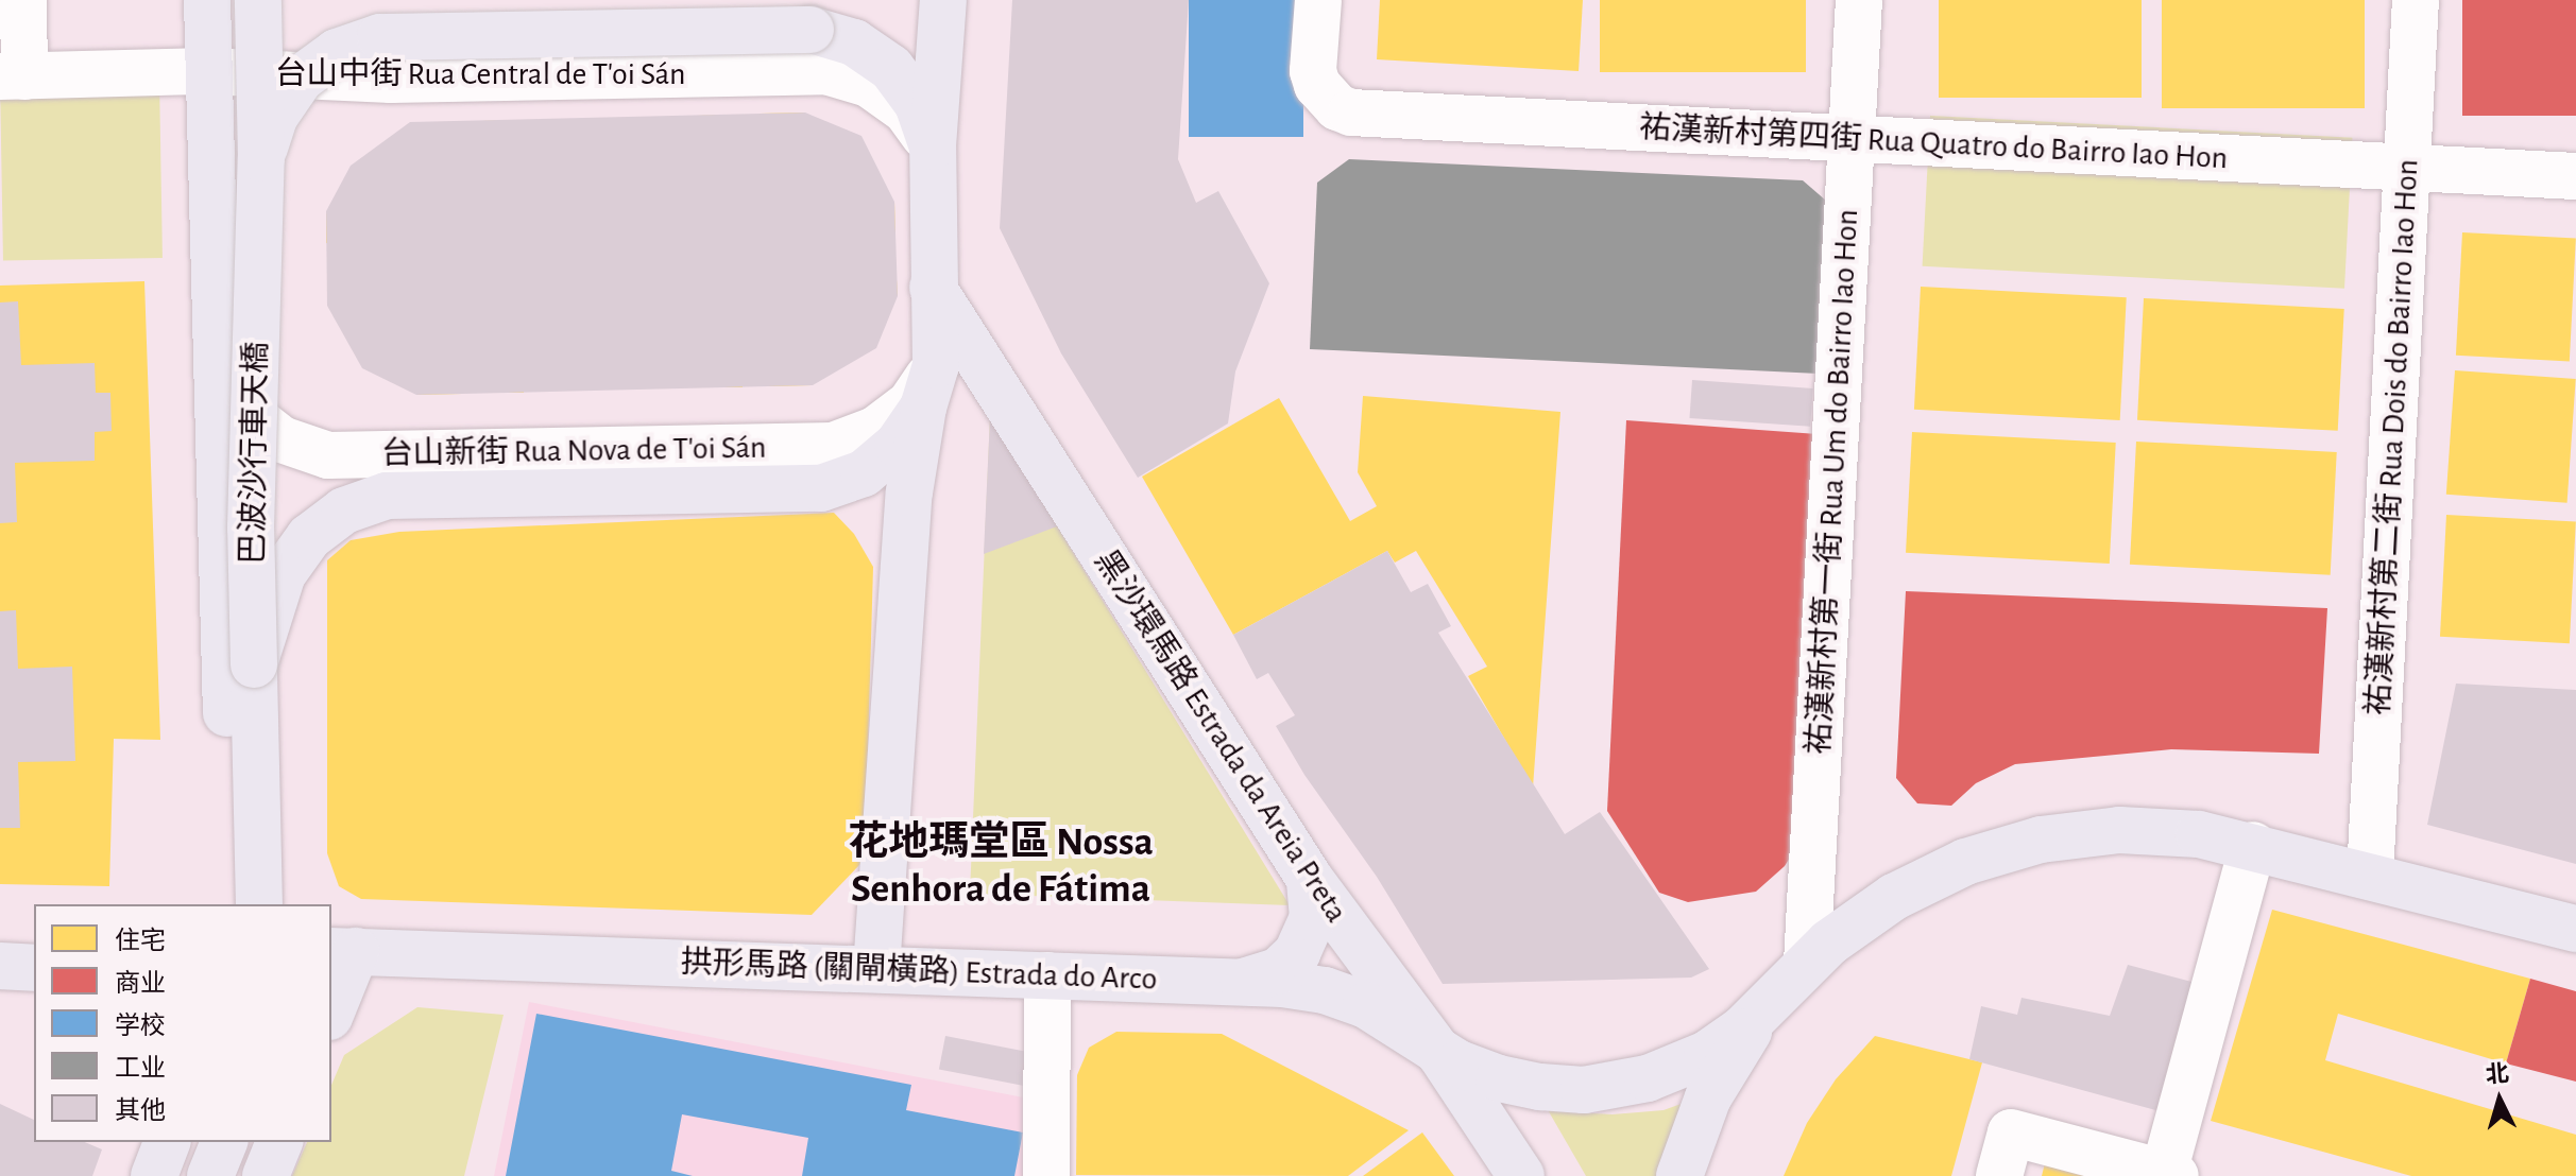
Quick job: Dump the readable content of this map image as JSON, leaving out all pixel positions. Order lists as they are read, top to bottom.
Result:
{
  "streets": {
    "main road": ["巴波沙行車天橋", "黑沙環馬路 Estrada da Areia Preta", "拱形馬路 (關閘橫路) Estrada do Arco"],
    "street": [
      "台山中街 Rua Central de T'oi Sán",
      "祐漢新村第四街 Rua Quatro do Bairro Iao Hon",
      "祐漢新村第二街 Rua Dois do Bairro Iao Hon",
      "台山新街 Rua Nova de T'oi Sán",
      "祐漢新村第一街 Rua Um do Bairro Iao Hon"
    ]
  },
  "crossings": [
    ["祐漢新村第四街 Rua Quatro do Bairro Iao Hon", "祐漢新村第二街 Rua Dois do Bairro Iao Hon"],
    ["祐漢新村第四街 Rua Quatro do Bairro Iao Hon", "祐漢新村第一街 Rua Um do Bairro Iao Hon"],
    ["黑沙環馬路 Estrada da Areia Preta", "拱形馬路 (關閘橫路) Estrada do Arco"]
  ],
  "districts": ["花地瑪堂區 Nossa Senhora de Fátima"],
  "legend": [
    "住宅",
    "商业",
    "学校",
    "工业",
    "其他"
  ],
  "north": "top"
}
